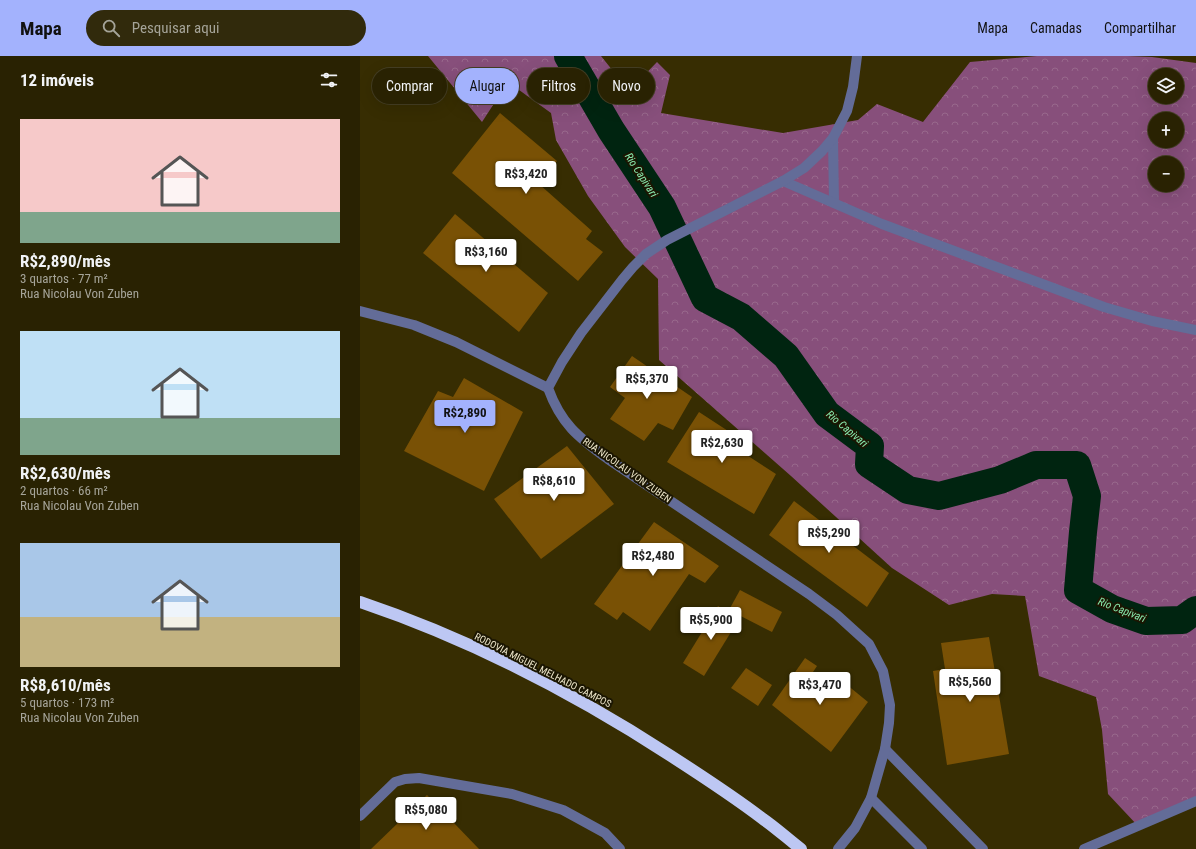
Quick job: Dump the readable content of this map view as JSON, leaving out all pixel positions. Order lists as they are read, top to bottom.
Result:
{
  "streets": {
    "highway": ["RODOVIA MIGUEL MELHADO CAMPOS"],
    "street": ["RUA NICOLAU VON ZUBEN"]
  },
  "water": ["Rio Capivari"],
  "page": {
    "header": "Mapa",
    "search": "Pesquisar aqui",
    "nav": ["Mapa", "Camadas", "Compartilhar"],
    "heading": "12 imóveis",
    "map_buttons": ["+", "−"],
    "chip": [
      "Comprar",
      "Alugar",
      "Filtros",
      "Novo"
    ],
    "list": [
      {
        "name": "R$2,890/mês",
        "note": "3 quartos · 77 m² · Rua Nicolau Von Zuben"
      },
      {
        "name": "R$2,630/mês",
        "note": "2 quartos · 66 m² · Rua Nicolau Von Zuben"
      },
      {
        "name": "R$8,610/mês",
        "note": "5 quartos · 173 m² · Rua Nicolau Von Zuben"
      }
    ],
    "price": [
      "R$3,420",
      "R$3,160",
      "R$5,370",
      "R$2,890",
      "R$2,630",
      "R$8,610",
      "R$5,290",
      "R$2,480",
      "R$5,900",
      "R$5,560",
      "R$3,470",
      "R$5,080"
    ]
  }
}
